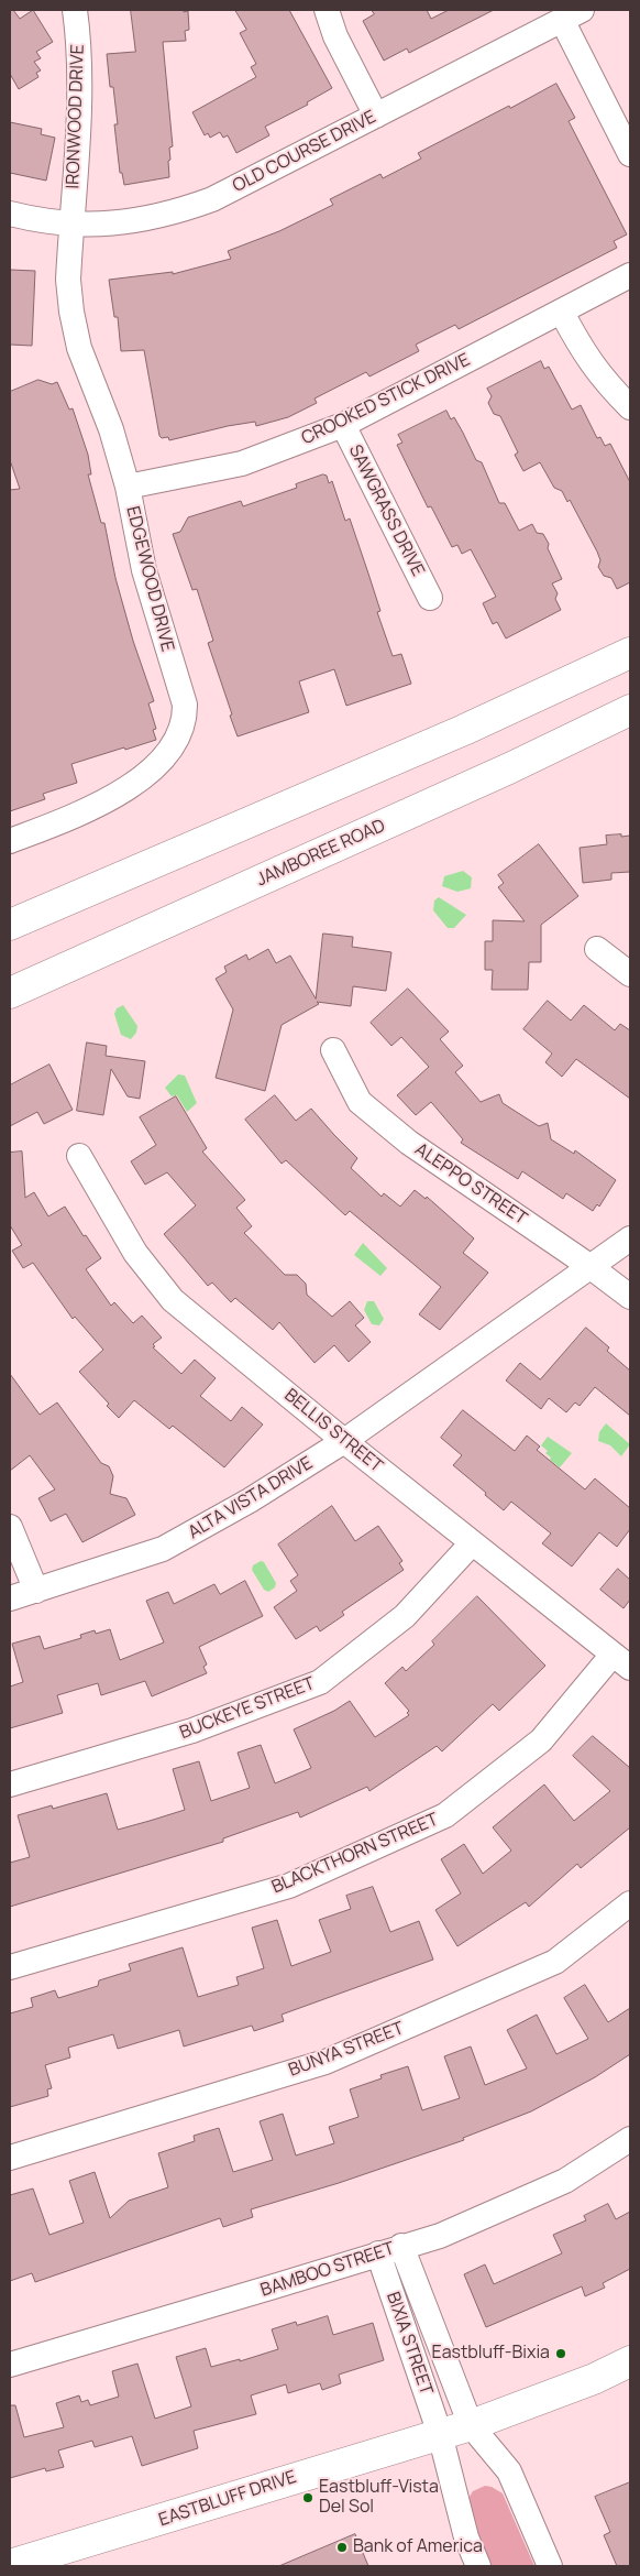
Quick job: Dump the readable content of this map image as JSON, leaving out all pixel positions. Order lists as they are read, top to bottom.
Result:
{
  "streets": {
    "main road": ["JAMBOREE ROAD", "EASTBLUFF DRIVE"],
    "street": [
      "IRONWOOD DRIVE",
      "OLD COURSE DRIVE",
      "CROOKED STICK DRIVE",
      "SAWGRASS DRIVE",
      "EDGEWOOD DRIVE",
      "ALEPPO STREET",
      "BELLIS STREET",
      "ALTA VISTA DRIVE",
      "BUCKEYE STREET",
      "BLACKTHORN STREET",
      "BUNYA STREET",
      "BAMBOO STREET",
      "BIXIA STREET"
    ]
  },
  "crossings": [
    ["IRONWOOD DRIVE", "OLD COURSE DRIVE"],
    ["IRONWOOD DRIVE", "EDGEWOOD DRIVE"],
    ["OLD COURSE DRIVE", "EDGEWOOD DRIVE"],
    ["CROOKED STICK DRIVE", "SAWGRASS DRIVE"],
    ["CROOKED STICK DRIVE", "EDGEWOOD DRIVE"],
    ["ALEPPO STREET", "ALTA VISTA DRIVE"],
    ["BELLIS STREET", "ALTA VISTA DRIVE"],
    ["BELLIS STREET", "BUCKEYE STREET"],
    ["BELLIS STREET", "BLACKTHORN STREET"],
    ["BAMBOO STREET", "BIXIA STREET"],
    ["BIXIA STREET", "EASTBLUFF DRIVE"]
  ],
  "places": ["Eastbluff-Bixia", "Eastbluff-Vista Del Sol", "Bank of America"]
}
